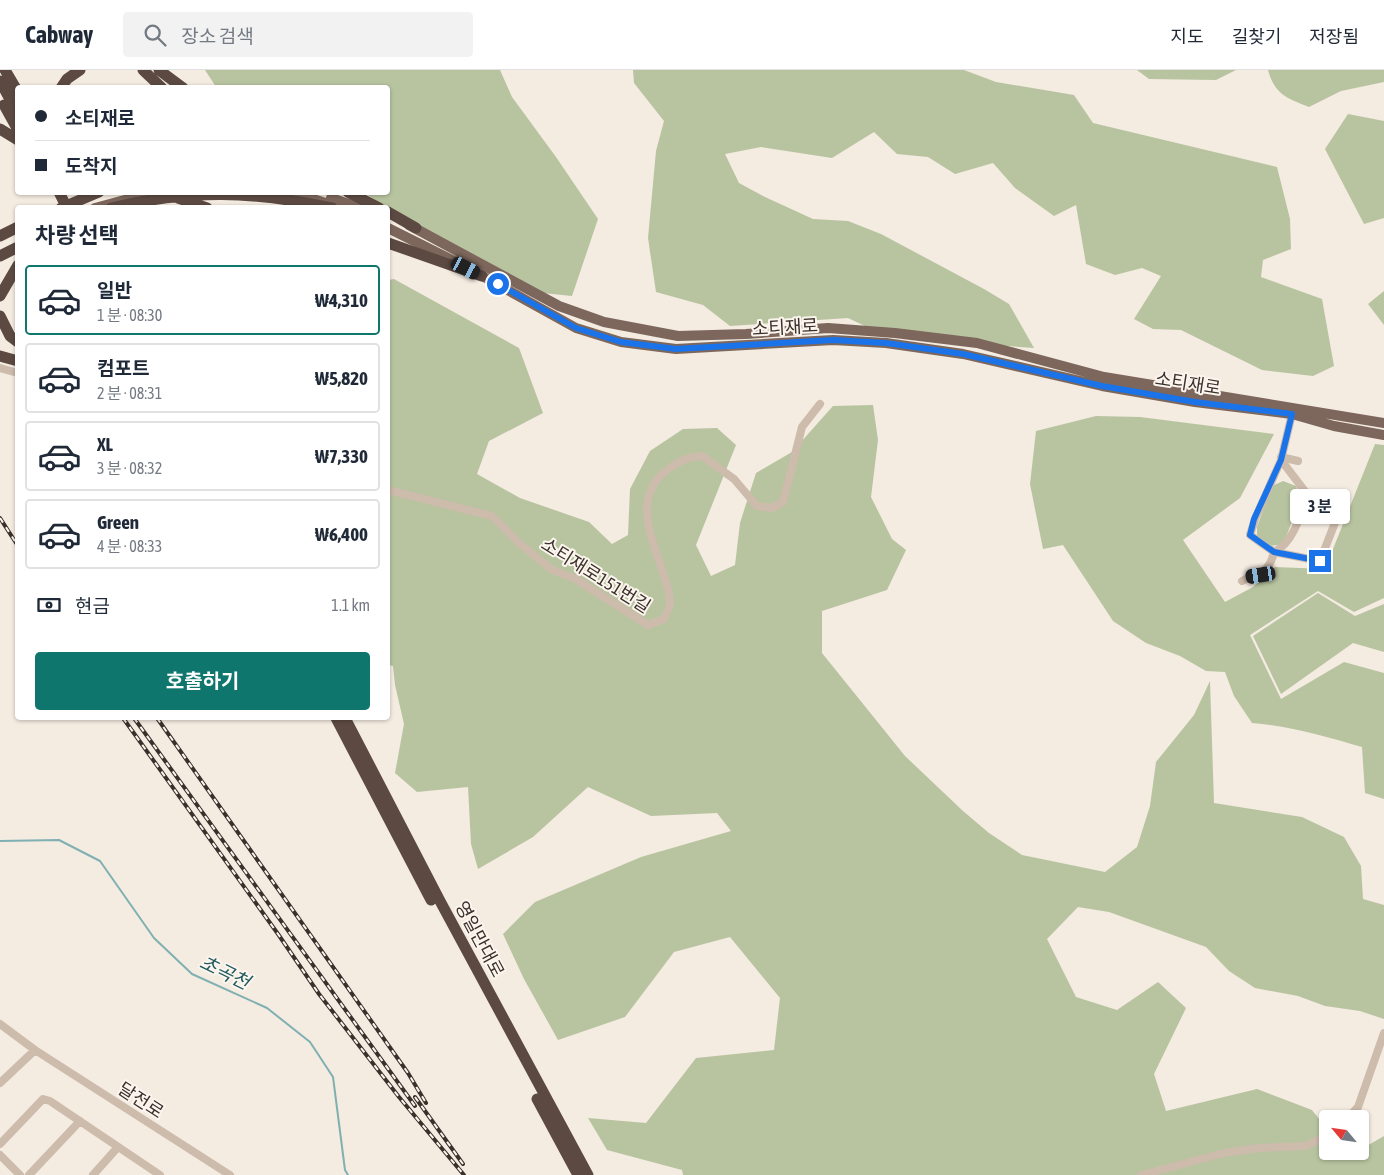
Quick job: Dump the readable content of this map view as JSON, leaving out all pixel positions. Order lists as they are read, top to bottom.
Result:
{
  "streets": {
    "highway": ["영일만대로"],
    "main road": ["소티재로"],
    "street": ["소티재로151번길", "달전로"]
  },
  "water": ["초곡천"],
  "north": "top left",
  "page": {
    "header": "Cabway",
    "search": "장소 검색",
    "nav": ["지도", "길찾기", "저장됨"],
    "banner": ["소티재로", "도착지"],
    "heading": "차량 선택",
    "list": [
      {
        "name": "일반",
        "note": "1 분 · 08:30",
        "value": "₩4,310"
      },
      {
        "name": "컴포트",
        "note": "2 분 · 08:31",
        "value": "₩5,820"
      },
      {
        "name": "XL",
        "note": "3 분 · 08:32",
        "value": "₩7,330"
      },
      {
        "name": "Green",
        "note": "4 분 · 08:33",
        "value": "₩6,400"
      }
    ],
    "bubble": "3 분",
    "pay": ["현금", "1.1 km"],
    "buttons": "호출하기"
  }
}
